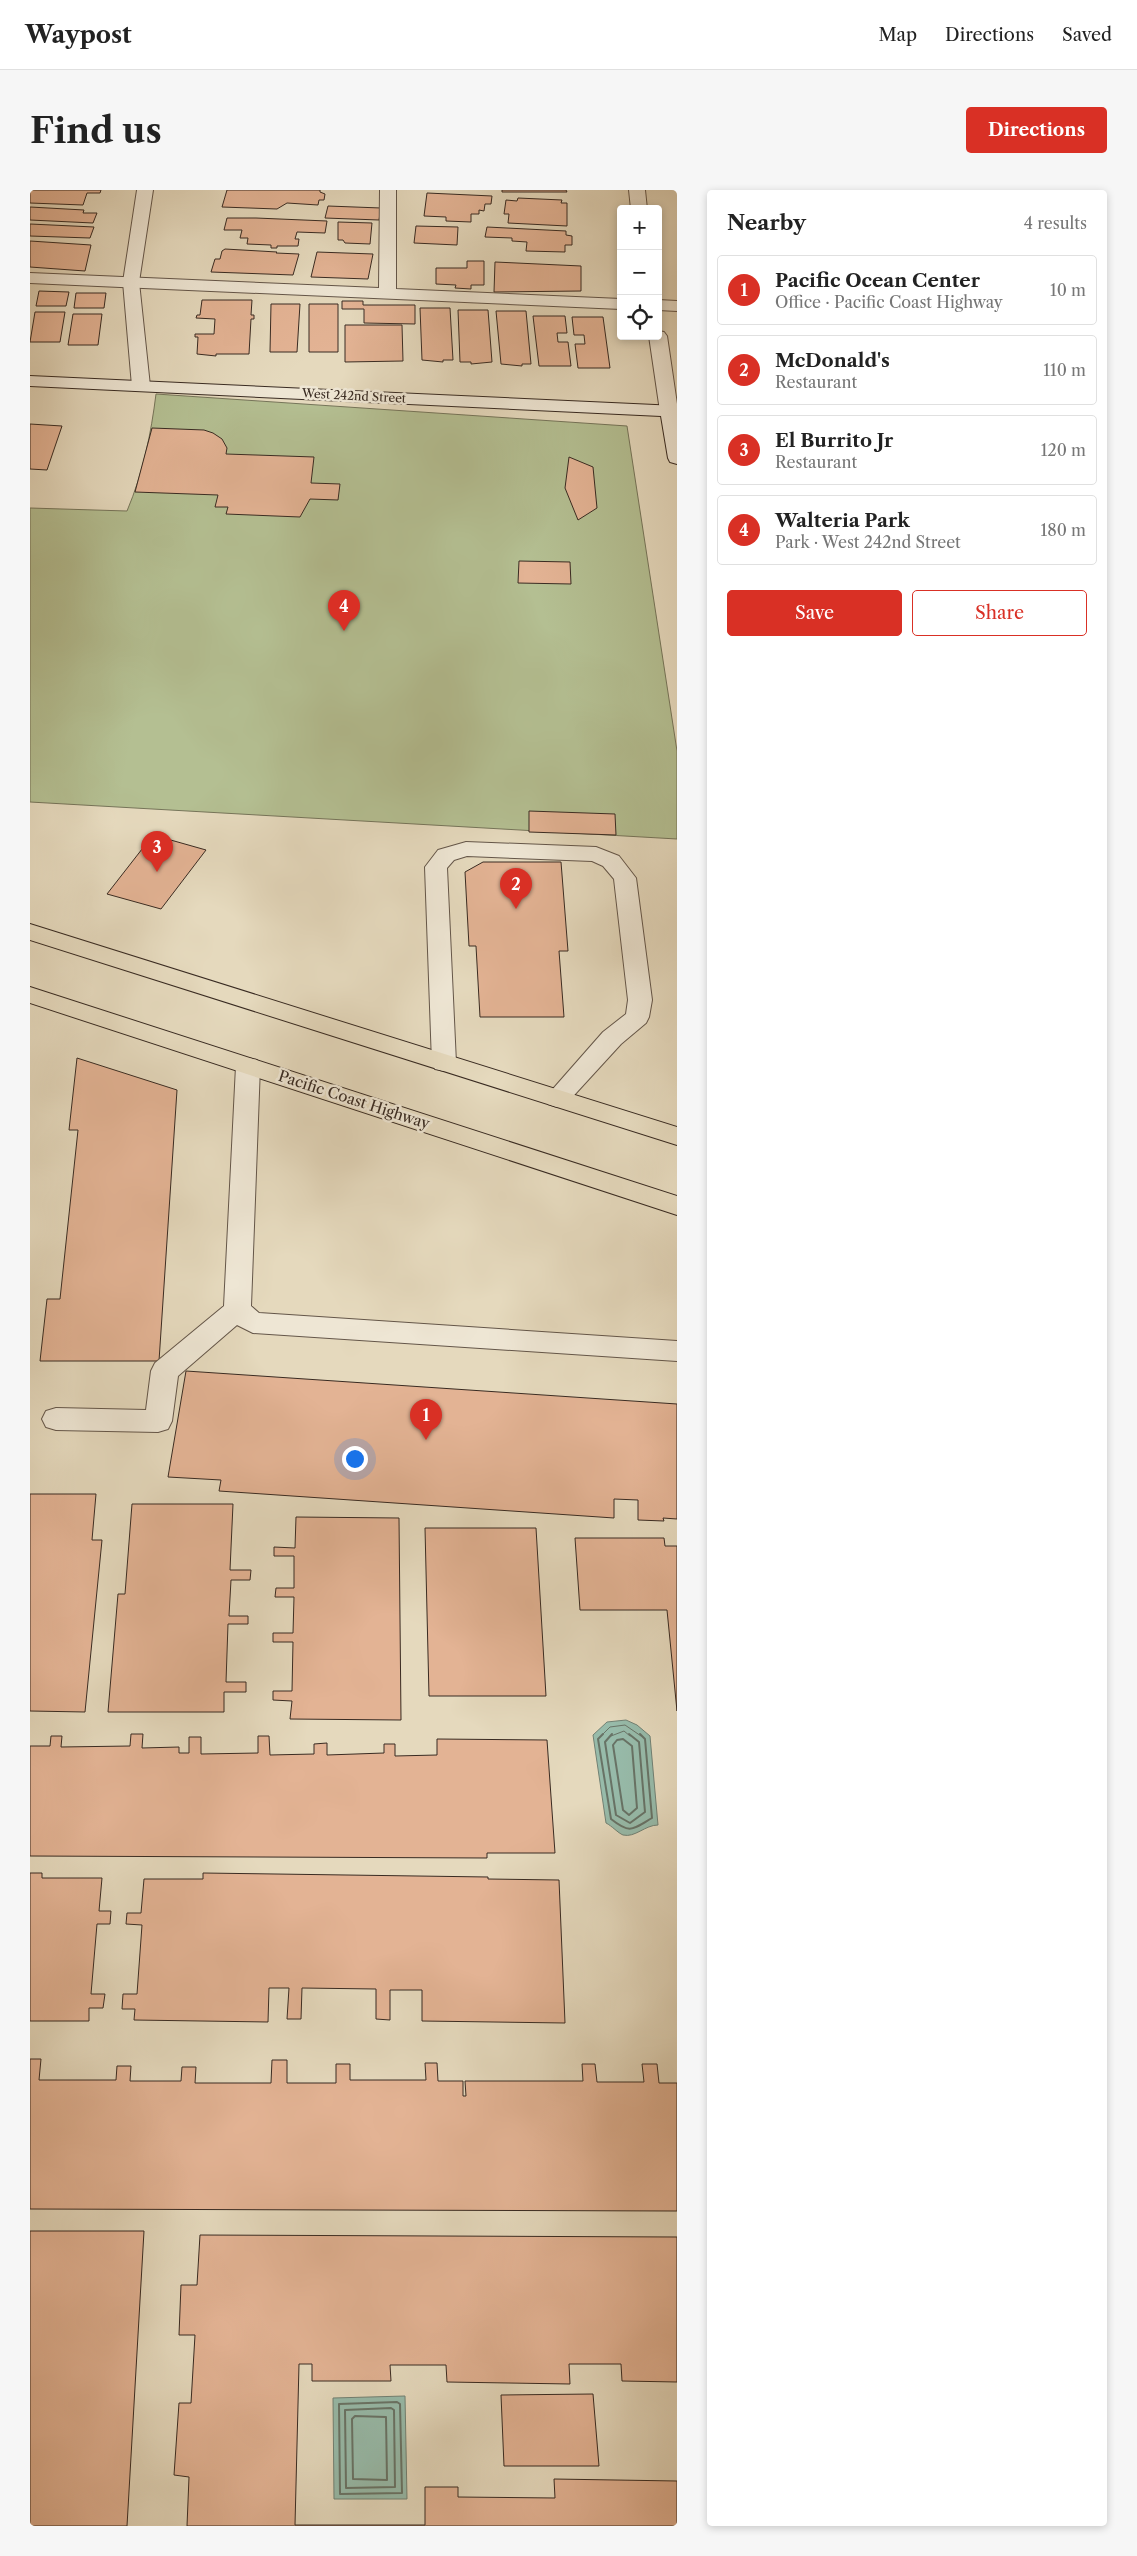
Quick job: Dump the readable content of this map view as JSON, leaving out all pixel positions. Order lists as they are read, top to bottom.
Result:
{
  "streets": {
    "highway": ["Pacific Coast Highway"],
    "street": ["West 242nd Street"]
  },
  "page": {
    "header": "Waypost",
    "nav": ["Map", "Directions", "Saved"],
    "buttons": [
      "Directions",
      ["Save", "Share"]
    ],
    "title": "Find us",
    "heading": ["Nearby", "4 results"],
    "map_buttons": ["+", "−"],
    "list": [
      {
        "mark": "1",
        "name": "Pacific Ocean Center",
        "note": "Office · Pacific Coast Highway",
        "value": "10 m"
      },
      {
        "mark": "2",
        "name": "McDonald's",
        "note": "Restaurant",
        "value": "110 m"
      },
      {
        "mark": "3",
        "name": "El Burrito Jr",
        "note": "Restaurant",
        "value": "120 m"
      },
      {
        "mark": "4",
        "name": "Walteria Park",
        "note": "Park · West 242nd Street",
        "value": "180 m"
      }
    ],
    "pins": [
      "4",
      "3",
      "2",
      "1"
    ]
  }
}
